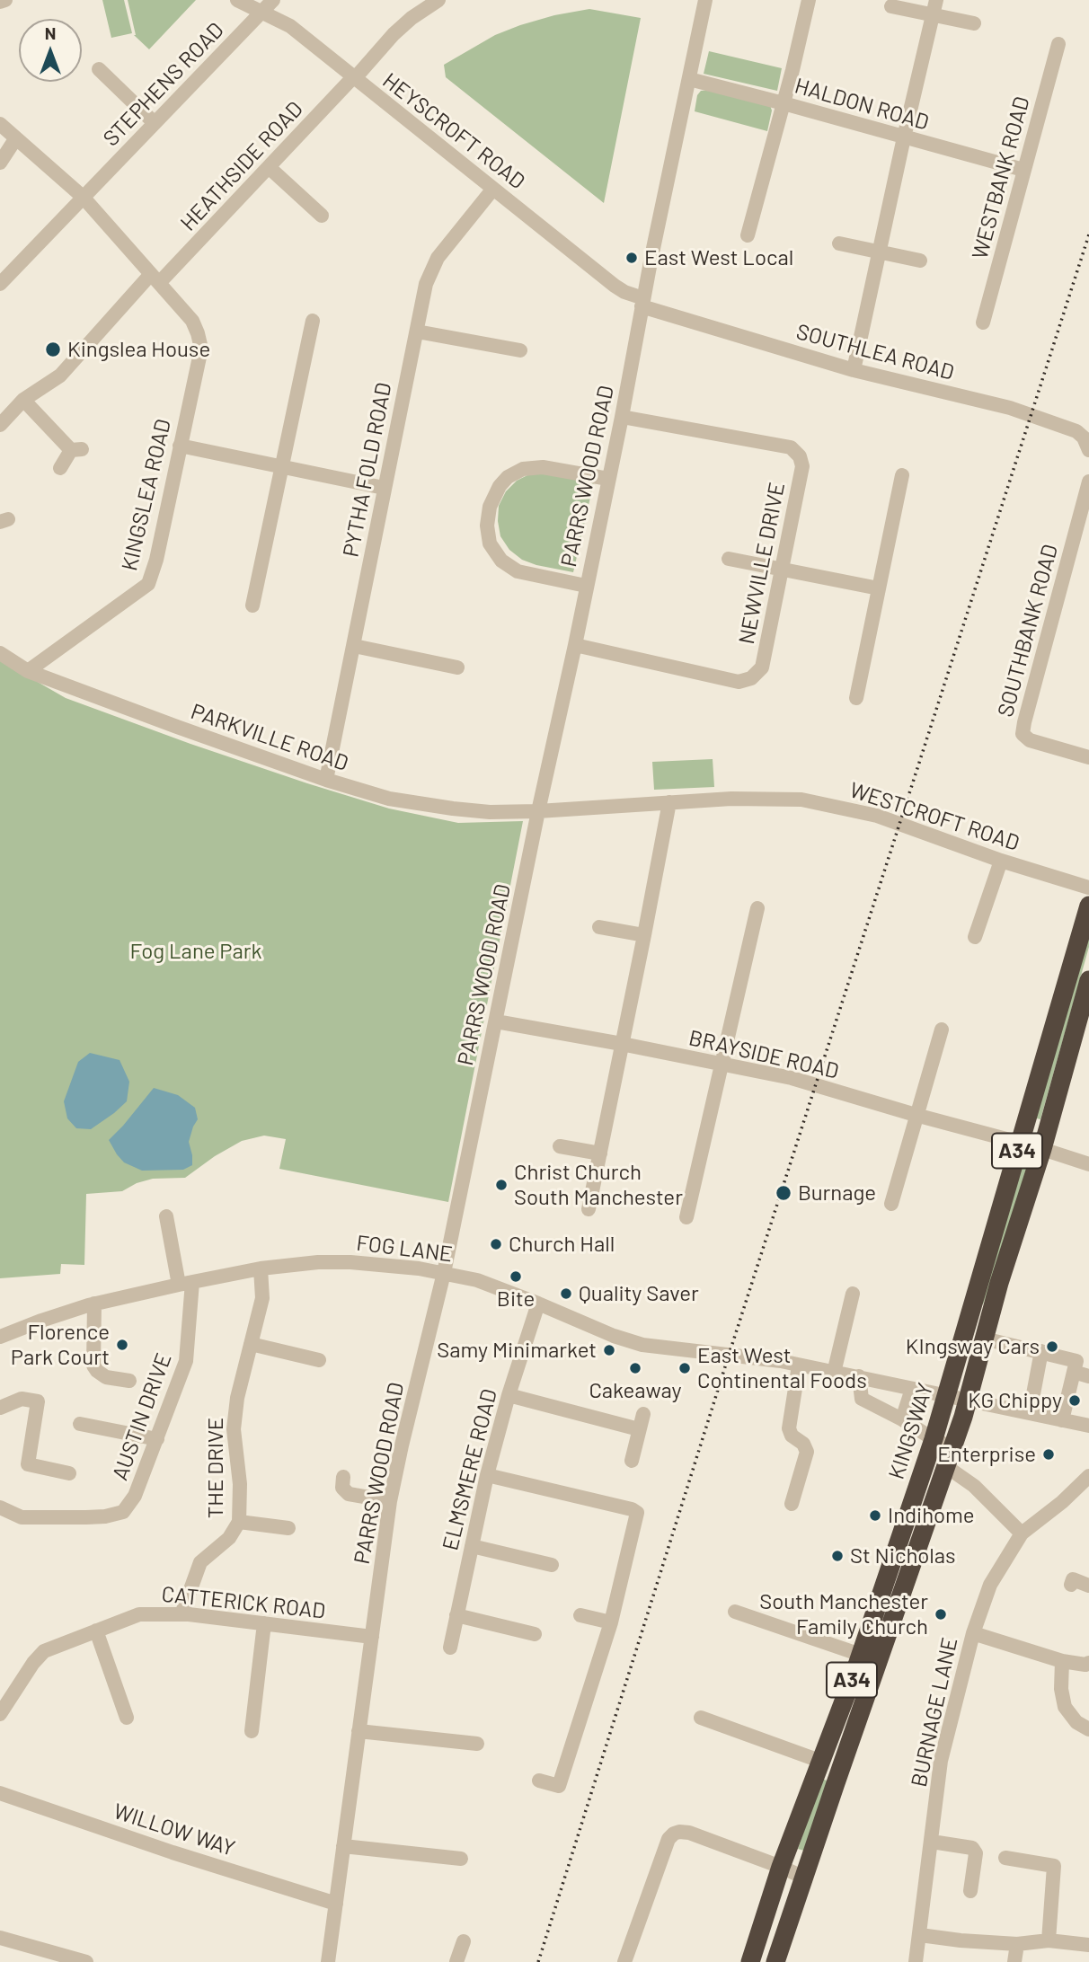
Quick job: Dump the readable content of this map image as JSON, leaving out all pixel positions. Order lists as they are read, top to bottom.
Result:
{
  "streets": {
    "highway": ["A34", "KINGSWAY"],
    "street": [
      "STEPHENS ROAD",
      "HALDON ROAD",
      "HEYSCROFT ROAD",
      "HEATHSIDE ROAD",
      "WESTBANK ROAD",
      "SOUTHLEA ROAD",
      "PYTHA FOLD ROAD",
      "PARRS WOOD ROAD",
      "KINGSLEA ROAD",
      "NEWVILLE DRIVE",
      "SOUTHBANK ROAD",
      "PARKVILLE ROAD",
      "WESTCROFT ROAD",
      "BRAYSIDE ROAD",
      "FOG LANE",
      "AUSTIN DRIVE",
      "THE DRIVE",
      "ELMSMERE ROAD",
      "CATTERICK ROAD",
      "BURNAGE LANE",
      "WILLOW WAY"
    ]
  },
  "crossings": [
    ["STEPHENS ROAD", "HEYSCROFT ROAD"],
    ["STEPHENS ROAD", "KINGSLEA ROAD"],
    ["HALDON ROAD", "WESTBANK ROAD"],
    ["HALDON ROAD", "PARRS WOOD ROAD"],
    ["HEYSCROFT ROAD", "HEATHSIDE ROAD"],
    ["HEYSCROFT ROAD", "SOUTHLEA ROAD"],
    ["HEYSCROFT ROAD", "PYTHA FOLD ROAD"],
    ["HEYSCROFT ROAD", "PARRS WOOD ROAD"],
    ["HEATHSIDE ROAD", "KINGSLEA ROAD"],
    ["SOUTHLEA ROAD", "PARRS WOOD ROAD"],
    ["PYTHA FOLD ROAD", "PARKVILLE ROAD"],
    ["PARRS WOOD ROAD", "NEWVILLE DRIVE"],
    ["PARRS WOOD ROAD", "PARKVILLE ROAD"],
    ["PARRS WOOD ROAD", "WESTCROFT ROAD"],
    ["PARRS WOOD ROAD", "BRAYSIDE ROAD"],
    ["PARRS WOOD ROAD", "FOG LANE"],
    ["PARRS WOOD ROAD", "CATTERICK ROAD"],
    ["PARRS WOOD ROAD", "WILLOW WAY"],
    ["KINGSLEA ROAD", "PARKVILLE ROAD"],
    ["PARKVILLE ROAD", "WESTCROFT ROAD"],
    ["BRAYSIDE ROAD", "KINGSWAY"],
    ["FOG LANE", "AUSTIN DRIVE"],
    ["FOG LANE", "KINGSWAY"],
    ["FOG LANE", "THE DRIVE"],
    ["FOG LANE", "ELMSMERE ROAD"],
    ["THE DRIVE", "CATTERICK ROAD"]
  ],
  "parks": ["Fog Lane Park"],
  "places": [
    "East West Local",
    "Kingslea House",
    "Christ Church South Manchester",
    "Burnage",
    "Church Hall",
    "Bite",
    "Quality Saver",
    "Florence Park Court",
    "KIngsway Cars",
    "Samy Minimarket",
    "Cakeaway",
    "East West Continental Foods",
    "KG Chippy",
    "Enterprise",
    "Indihome",
    "St Nicholas",
    "South Manchester Family Church"
  ],
  "north": "top"
}
